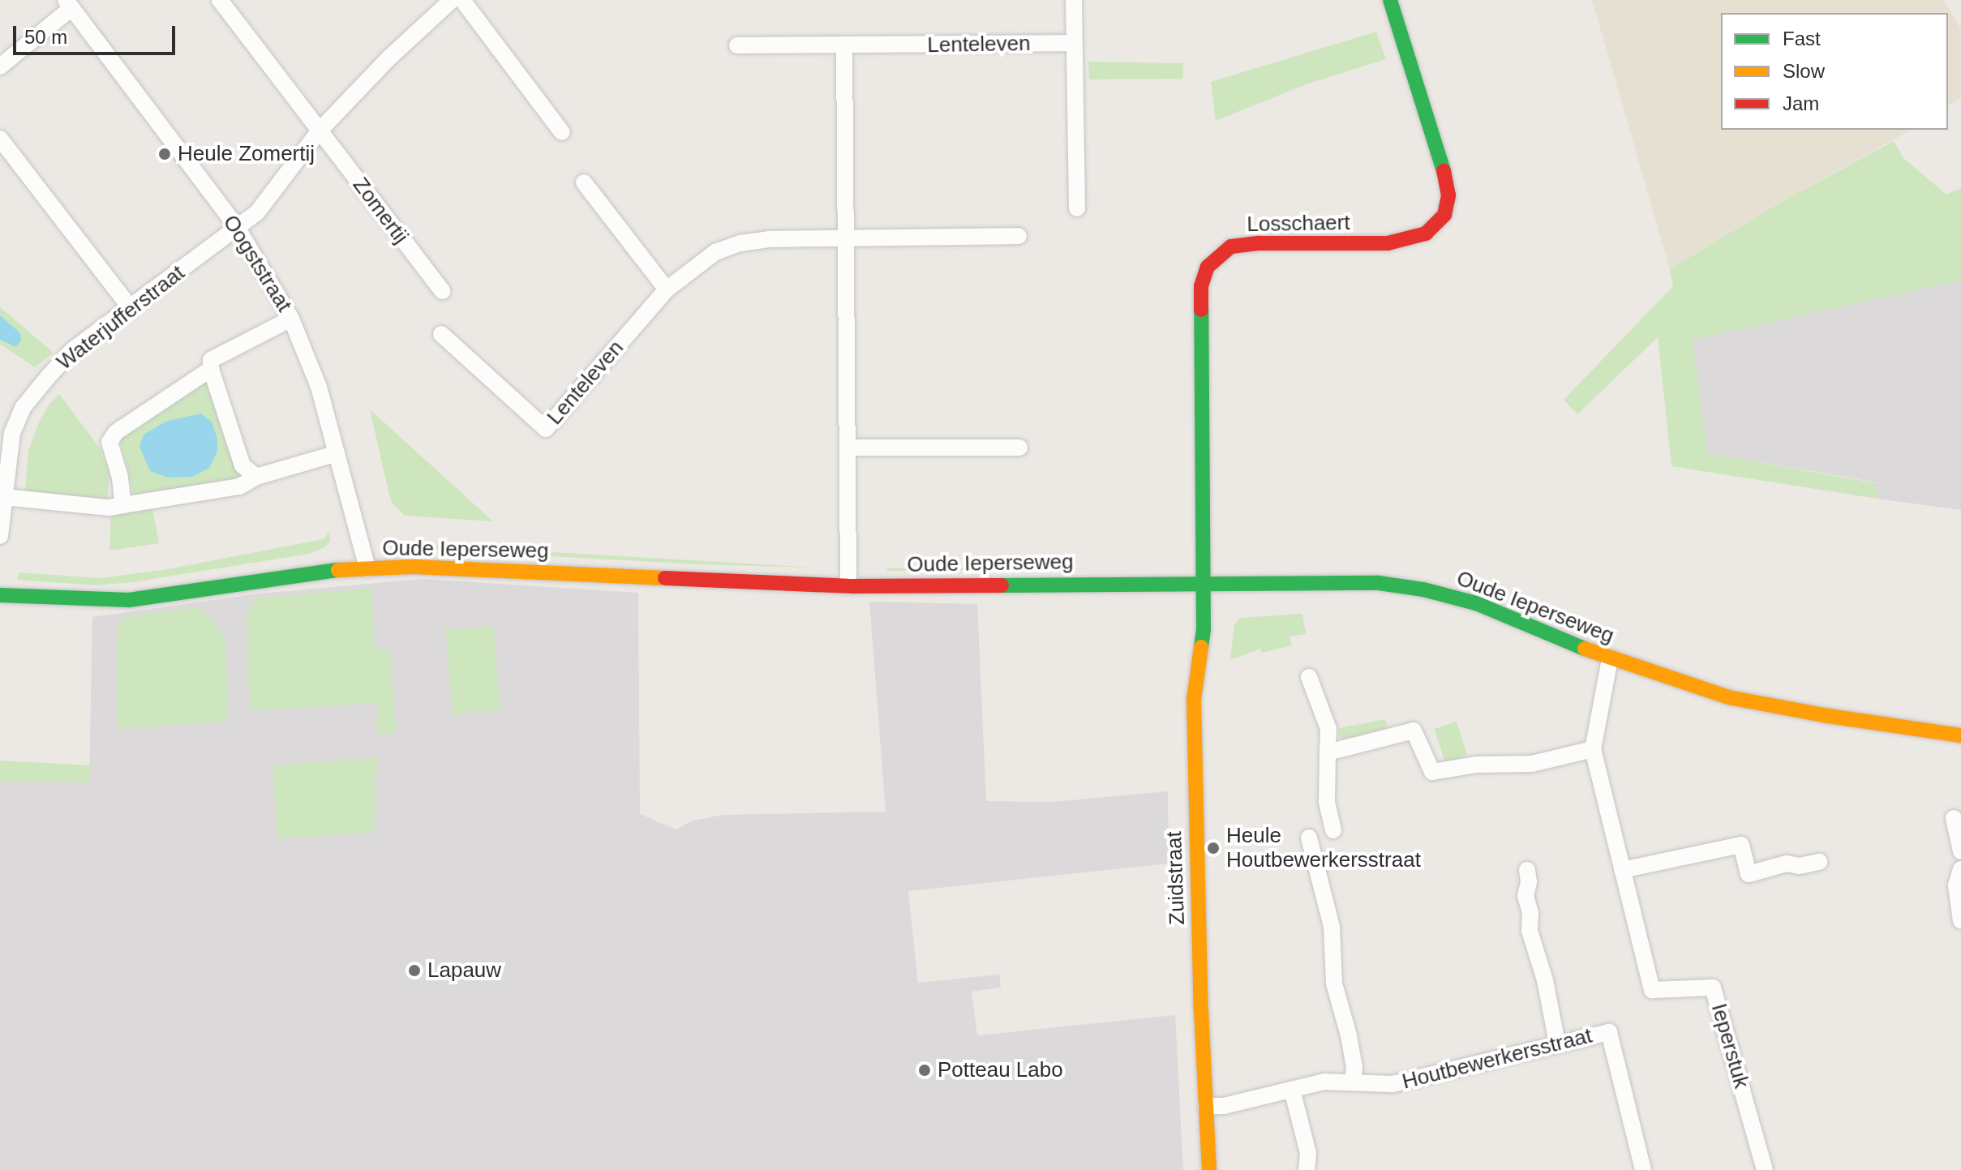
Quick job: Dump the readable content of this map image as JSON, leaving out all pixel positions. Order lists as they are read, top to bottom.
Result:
{
  "streets": {
    "street": [
      "Lenteleven",
      "Zomertij",
      "Losschaert",
      "Oogststraat",
      "Waterjufferstraat",
      "Oude Ieperseweg",
      "Zuidstraat",
      "Ieperstuk",
      "Houtbewerkersstraat"
    ]
  },
  "crossings": [
    ["Losschaert", "Oude Ieperseweg"],
    ["Losschaert", "Zuidstraat"],
    ["Oogststraat", "Waterjufferstraat"],
    ["Oogststraat", "Oude Ieperseweg"],
    ["Oude Ieperseweg", "Zuidstraat"],
    ["Oude Ieperseweg", "Ieperstuk"],
    ["Zuidstraat", "Houtbewerkersstraat"]
  ],
  "places": [
    "Heule Zomertij",
    "Heule Houtbewerkersstraat",
    "Lapauw",
    "Potteau Labo"
  ],
  "legend": ["Fast", "Slow", "Jam"],
  "scale_bar": "50 m"
}
